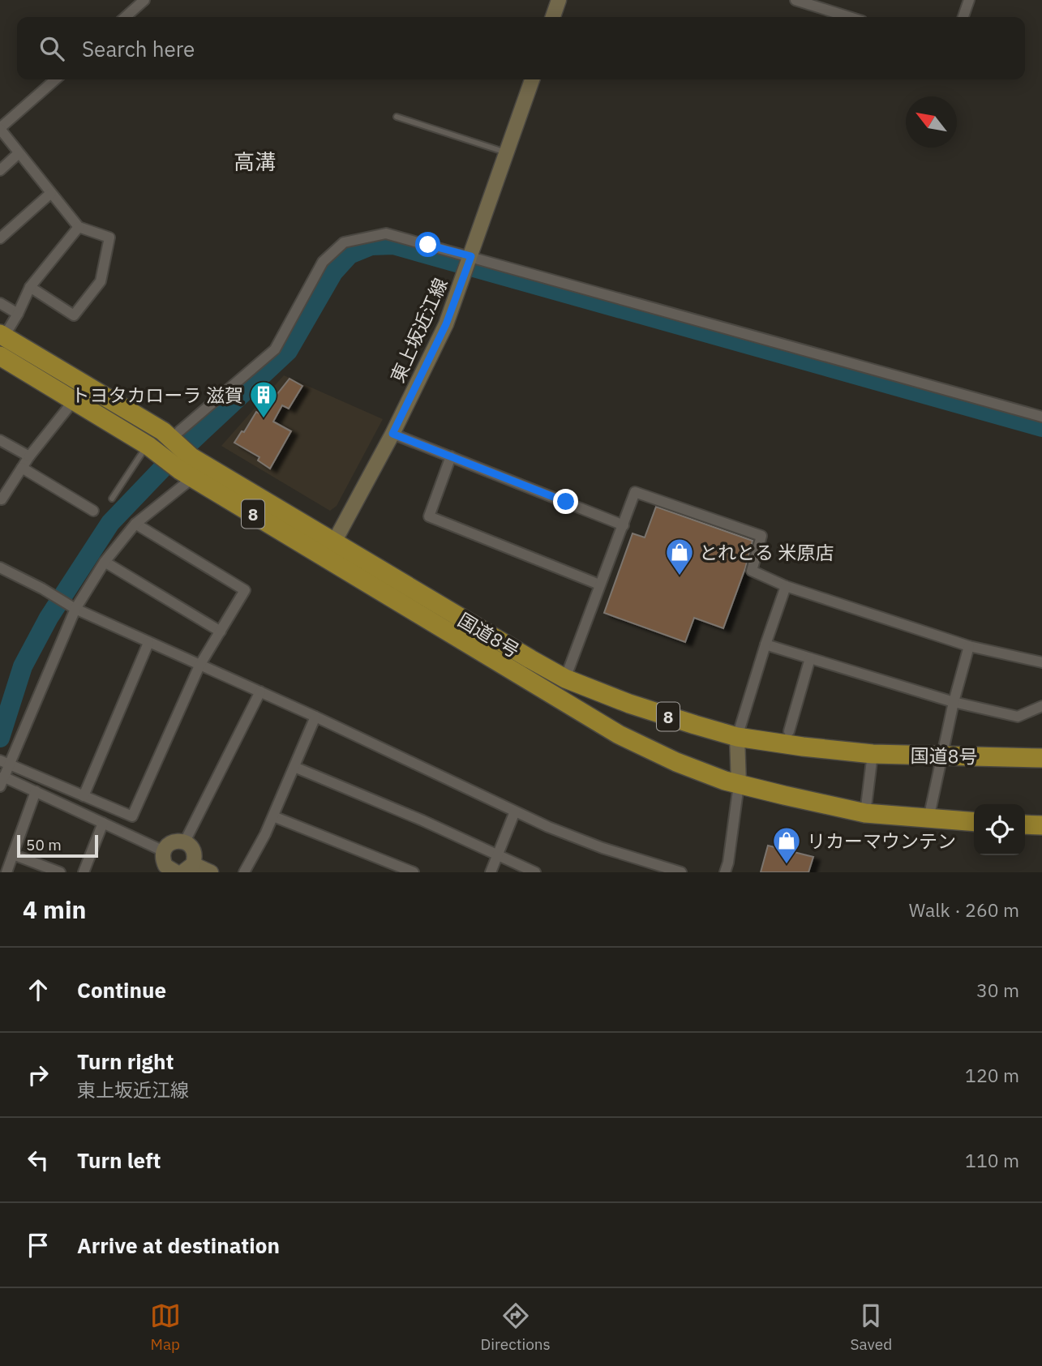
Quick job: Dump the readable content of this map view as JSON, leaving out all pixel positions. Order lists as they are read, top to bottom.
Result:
{
  "streets": {
    "highway": ["8", "国道8号"],
    "main road": ["東上坂近江線"]
  },
  "crossings": [
    ["東上坂近江線", "国道8号"]
  ],
  "districts": ["高溝"],
  "places": {
    "building": ["トヨタカローラ 滋賀"],
    "shop": ["とれとる 米原店", "リカーマウンテン"]
  },
  "scale_bar": "50 m",
  "north": "top left",
  "page": {
    "search": "Search here",
    "scale": "50 m",
    "heading": ["4 min", "Walk · 260 m"],
    "list": [
      ["Continue", "30 m"],
      ["Turn right", "東上坂近江線", "120 m"],
      ["Turn left", "110 m"],
      "Arrive at destination"
    ],
    "nav": ["Map", "Directions", "Saved"]
  }
}
